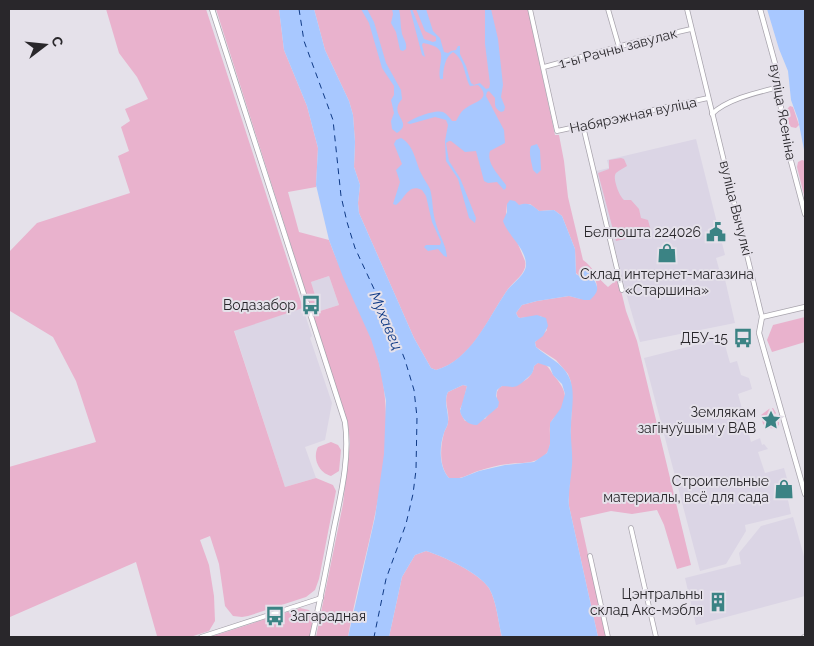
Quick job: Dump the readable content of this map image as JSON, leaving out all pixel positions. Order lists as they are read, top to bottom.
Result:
{
  "streets": {
    "street": [
      "1-ы Рачны завулак",
      "вуліца Ясеніна",
      "Набярэжная вуліца",
      "вуліца Вычулкі"
    ]
  },
  "crossings": [
    ["1-ы Рачны завулак", "Набярэжная вуліца"],
    ["1-ы Рачны завулак", "вуліца Вычулкі"],
    ["Набярэжная вуліца", "вуліца Вычулкі"]
  ],
  "water": ["Мухавец"],
  "places": {
    "public building": ["Белпошта 224026"],
    "shop": ["Склад интернет-магазина «Старшина»", "Строительные материалы, всё для сада"],
    "bus stop": ["Водазабор", "ДБУ-15", "Загарадная"],
    "place": ["Землякам загінуўшым у ВАВ"],
    "building": ["Цэнтральны склад Акс-мэбля"]
  },
  "north": "right"
}
